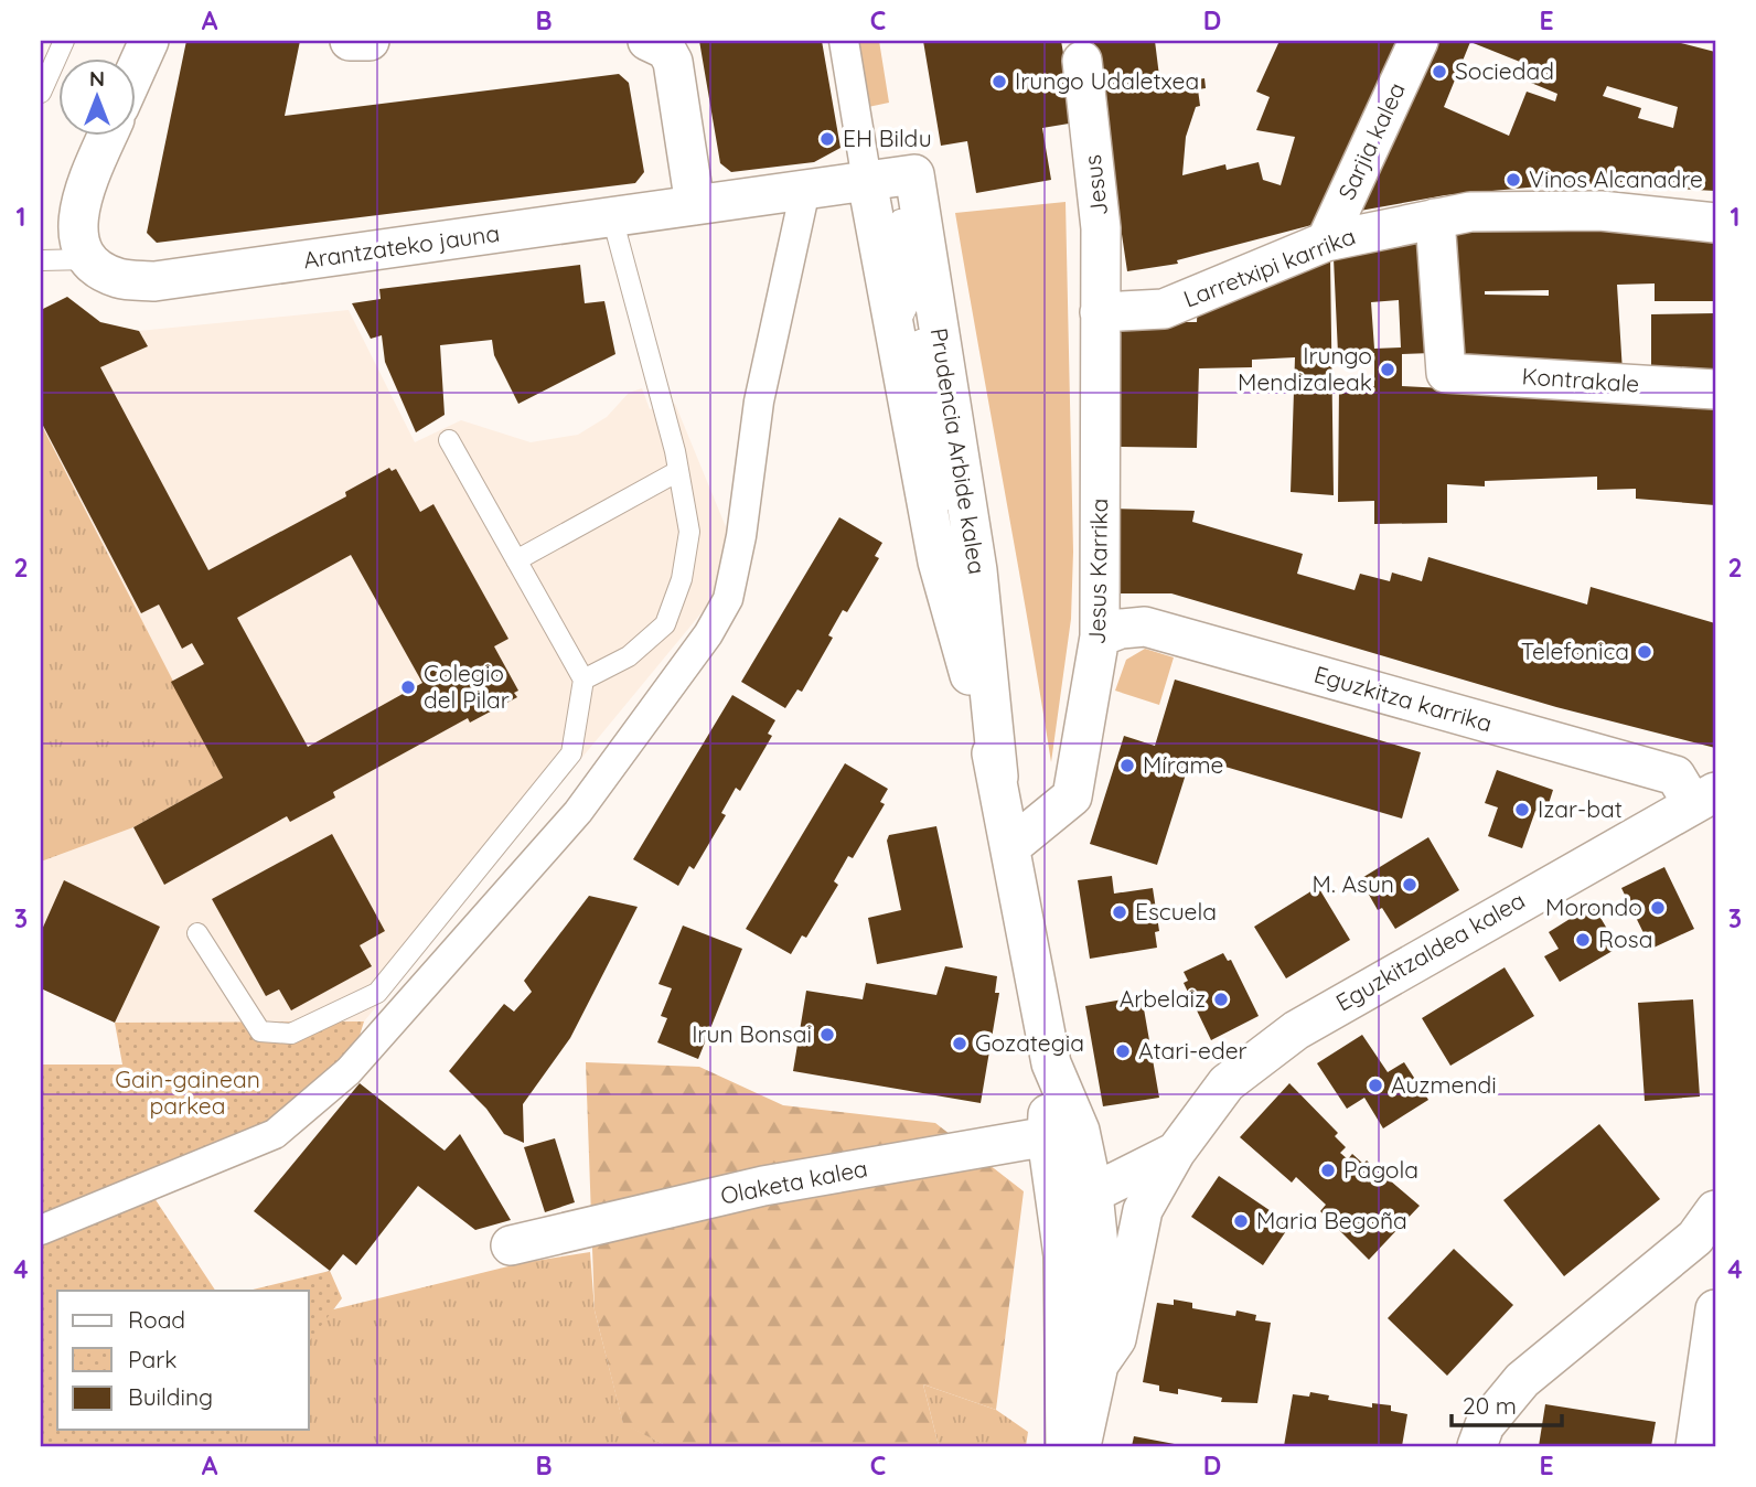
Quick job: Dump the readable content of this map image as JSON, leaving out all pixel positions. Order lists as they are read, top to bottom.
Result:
{
  "streets": {
    "street": [
      "Sarjia kalea",
      "Jesus",
      "Arantzateko jauna",
      "Larretxipi karrika",
      "Kontrakale",
      "Prudencia Arbide kalea",
      "Jesus Karrika",
      "Eguzkitza karrika",
      "Eguzkitzaldea kalea",
      "Olaketa kalea"
    ]
  },
  "crossings": [
    ["Sarjia kalea", "Larretxipi karrika"],
    ["Jesus", "Larretxipi karrika"],
    ["Jesus", "Jesus Karrika"],
    ["Arantzateko jauna", "Prudencia Arbide kalea"],
    ["Larretxipi karrika", "Kontrakale"],
    ["Larretxipi karrika", "Jesus Karrika"],
    ["Prudencia Arbide kalea", "Jesus Karrika"],
    ["Prudencia Arbide kalea", "Eguzkitzaldea kalea"],
    ["Jesus Karrika", "Eguzkitza karrika"],
    ["Eguzkitza karrika", "Eguzkitzaldea kalea"],
    ["Eguzkitzaldea kalea", "Olaketa kalea"]
  ],
  "parks": ["Gain-gainean parkea"],
  "places": [
    "Sociedad",
    "Irungo Udaletxea",
    "EH Bildu",
    "Vinos Alcanadre",
    "Irungo Mendizaleak",
    "Telefonica",
    "Colegio del Pilar",
    "Mírame",
    "Izar-bat",
    "M. Asun",
    "Morondo",
    "Escuela",
    "Rosa",
    "Arbelaiz",
    "Irun Bonsai",
    "Gozategia",
    "Atari-eder",
    "Auzmendi",
    "Pagola",
    "Maria Begoña"
  ],
  "legend": ["Road", "Park", "Building"],
  "scale_bar": "20 m",
  "north": "top",
  "grid": {
    "columns": [
      "A",
      "B",
      "C",
      "D",
      "E"
    ],
    "rows": [
      "1",
      "2",
      "3",
      "4"
    ]
  }
}
